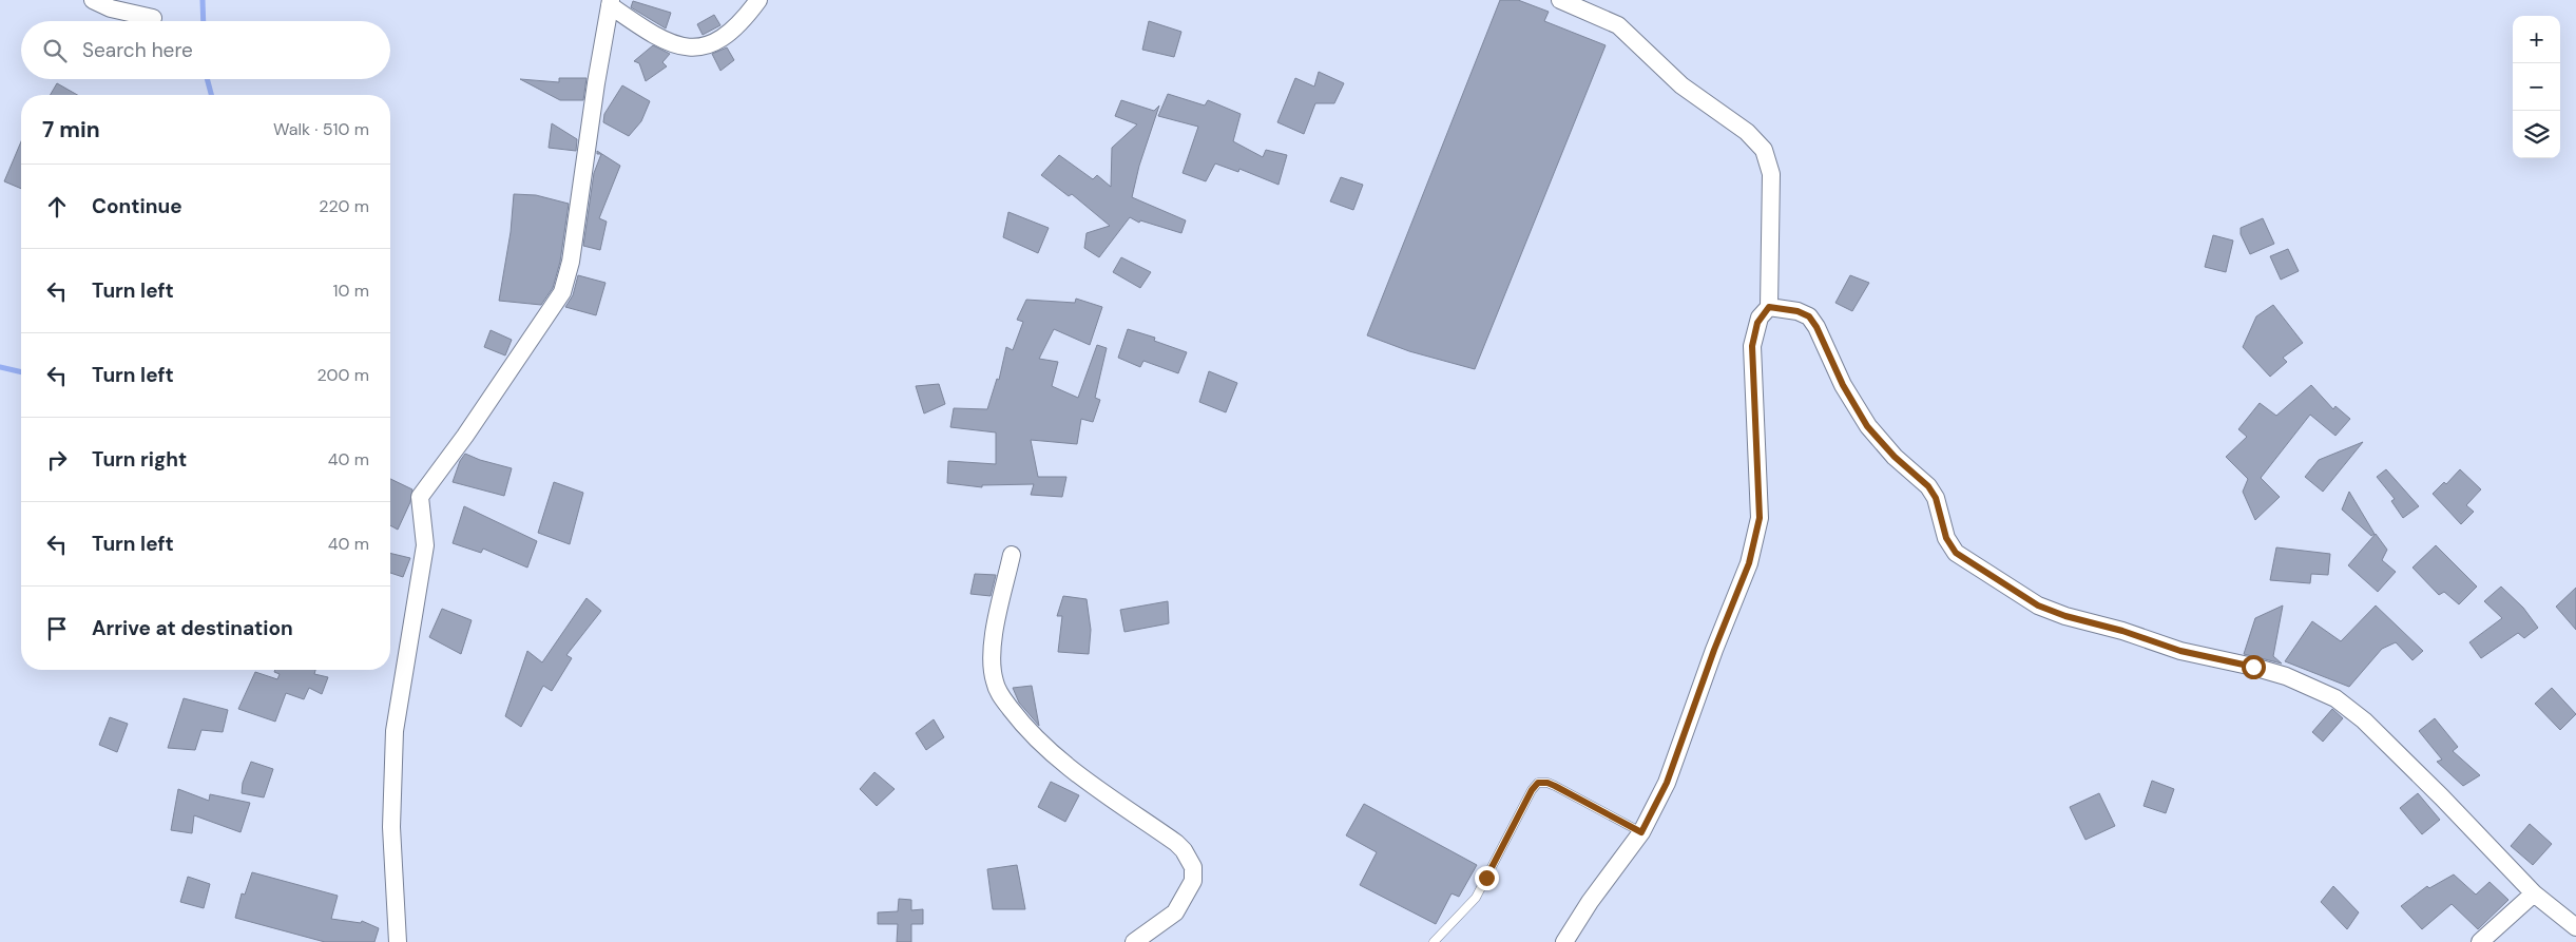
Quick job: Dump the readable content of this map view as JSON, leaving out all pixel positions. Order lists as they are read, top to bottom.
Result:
{
  "page": {
    "map_buttons": ["+", "−"],
    "search": "Search here",
    "heading": ["7 min", "Walk · 510 m"],
    "list": [
      ["Continue", "220 m"],
      ["Turn left", "10 m"],
      ["Turn left", "200 m"],
      ["Turn right", "40 m"],
      ["Turn left", "40 m"],
      "Arrive at destination"
    ]
  }
}
